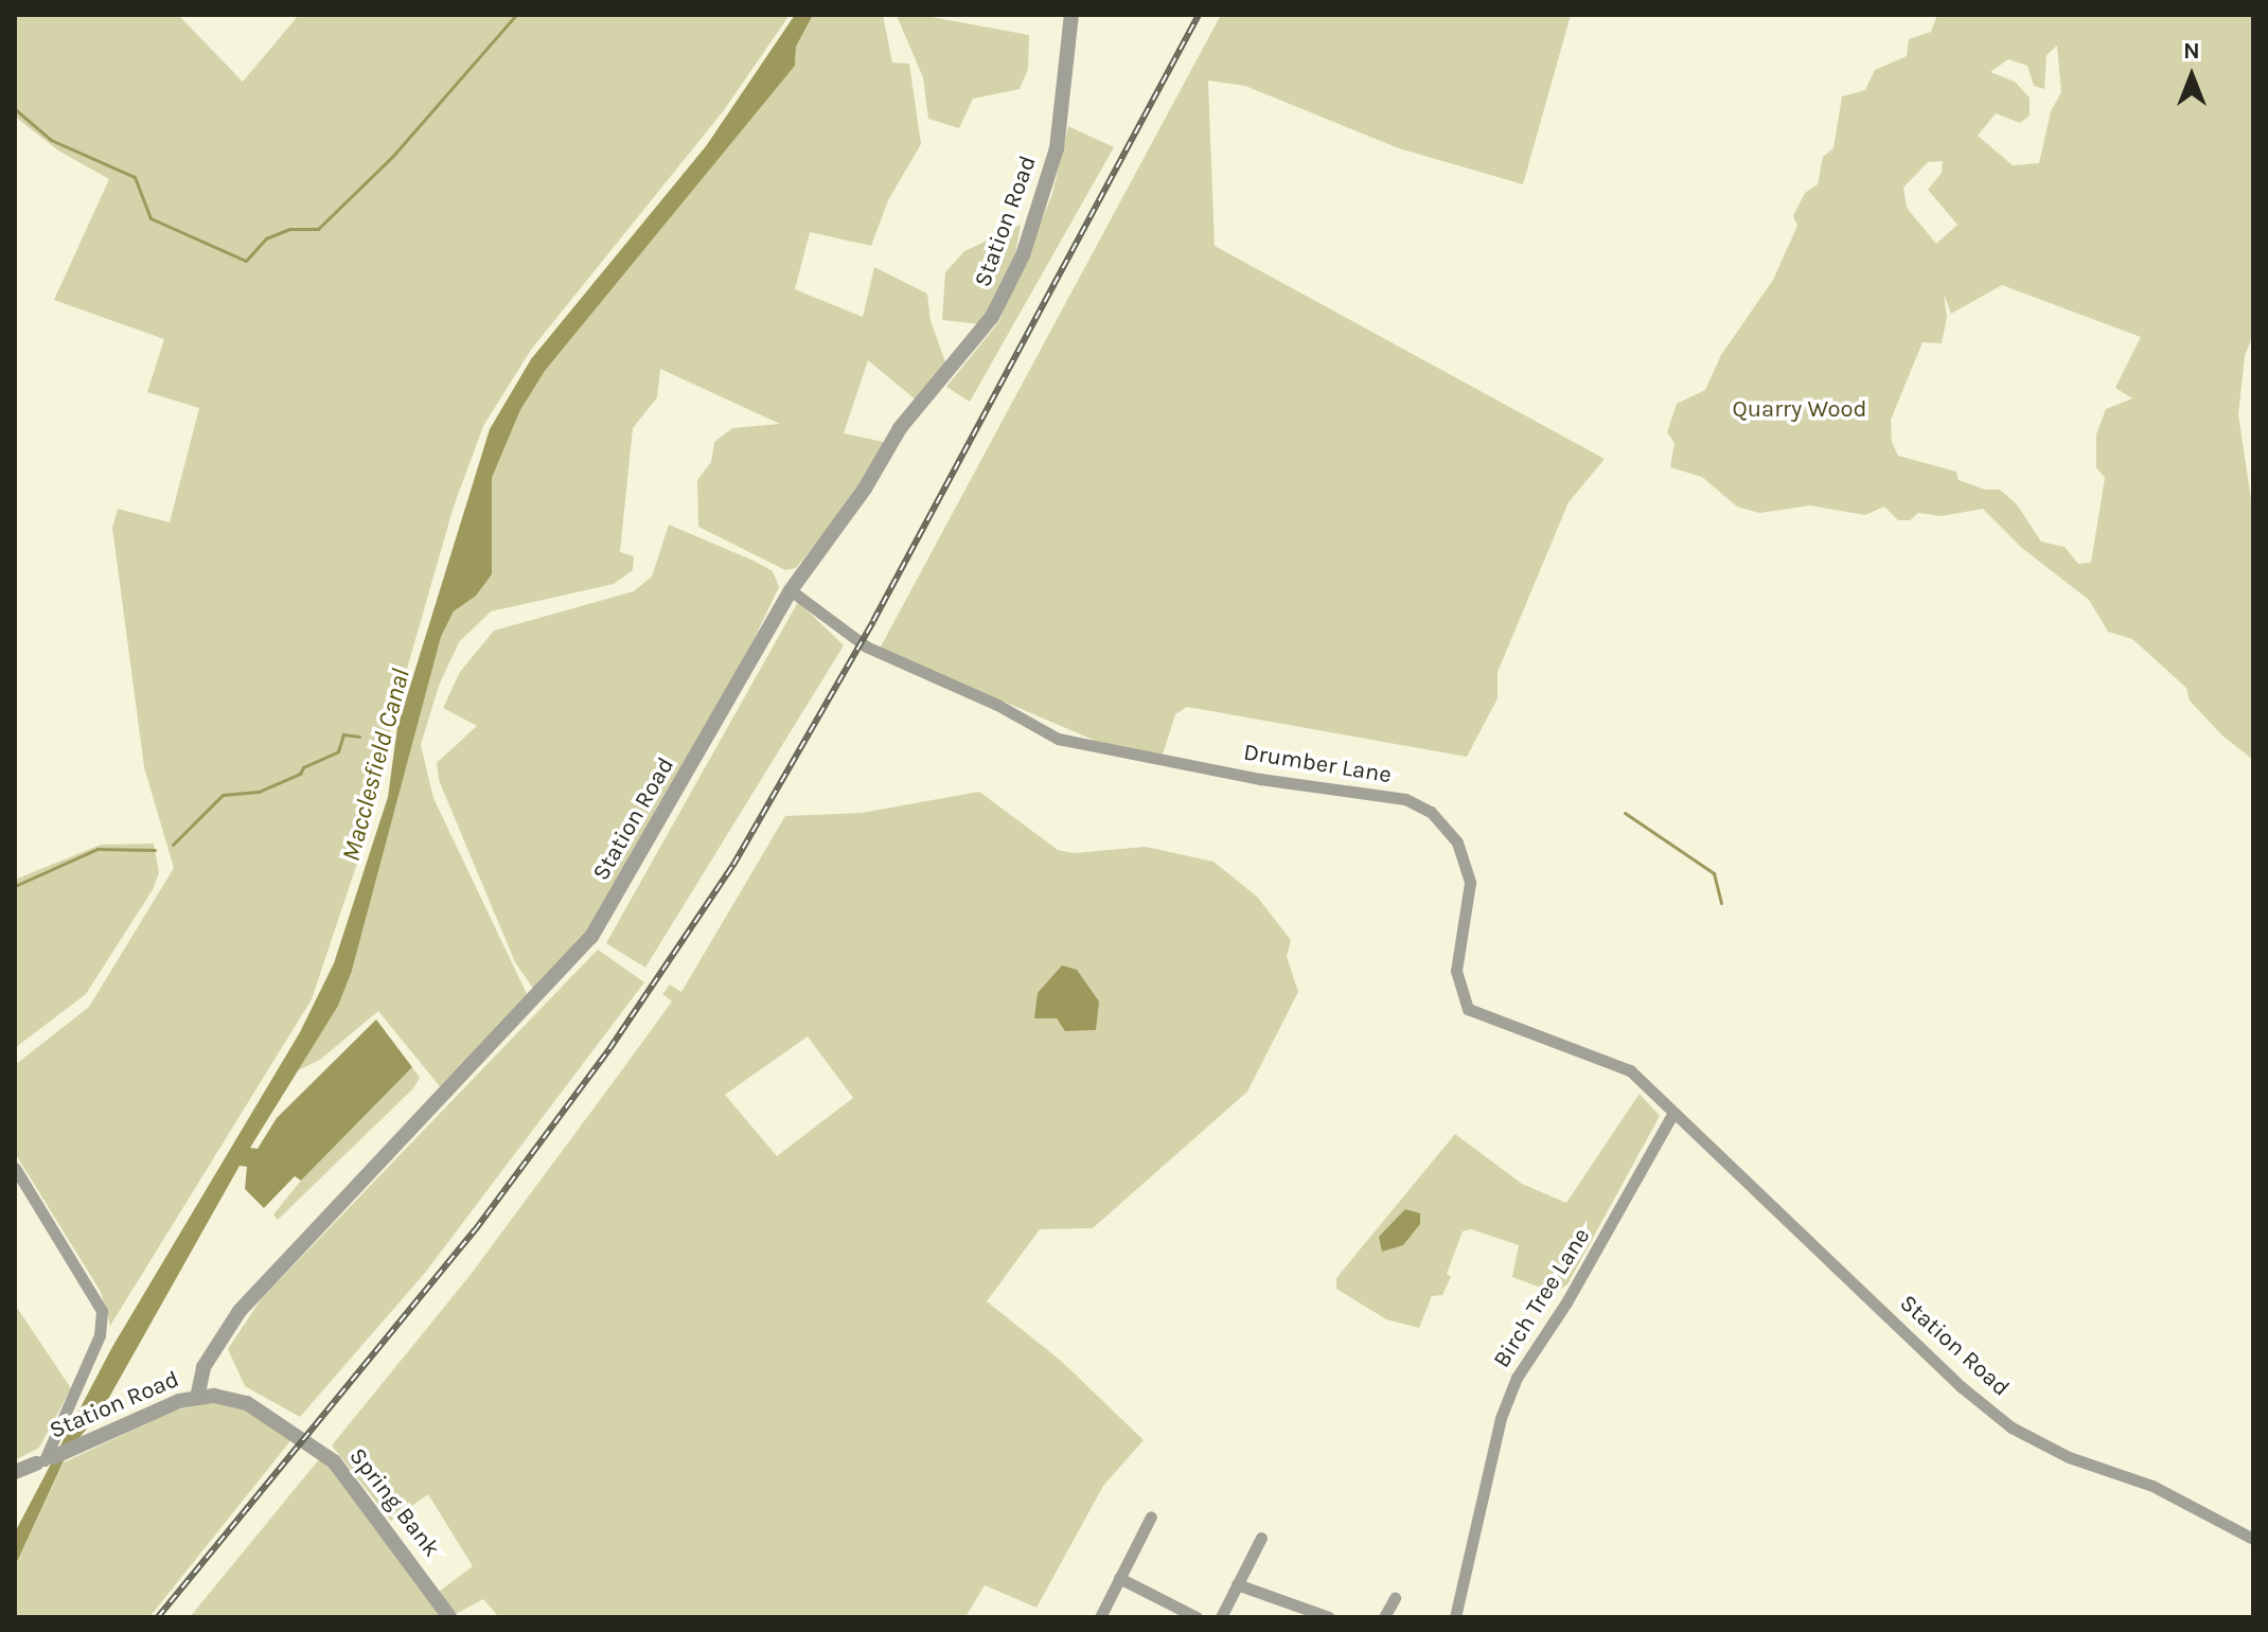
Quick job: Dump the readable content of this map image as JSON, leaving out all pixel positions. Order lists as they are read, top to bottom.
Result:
{
  "streets": {
    "street": [
      "Station Road",
      "Drumber Lane",
      "Birch Tree Lane",
      "Spring Bank"
    ]
  },
  "crossings": [
    ["Station Road", "Drumber Lane"],
    ["Station Road", "Birch Tree Lane"],
    ["Station Road", "Spring Bank"],
    ["Drumber Lane", "Birch Tree Lane"]
  ],
  "water": ["Macclesfield Canal"],
  "parks": ["Quarry Wood"],
  "north": "top"
}
